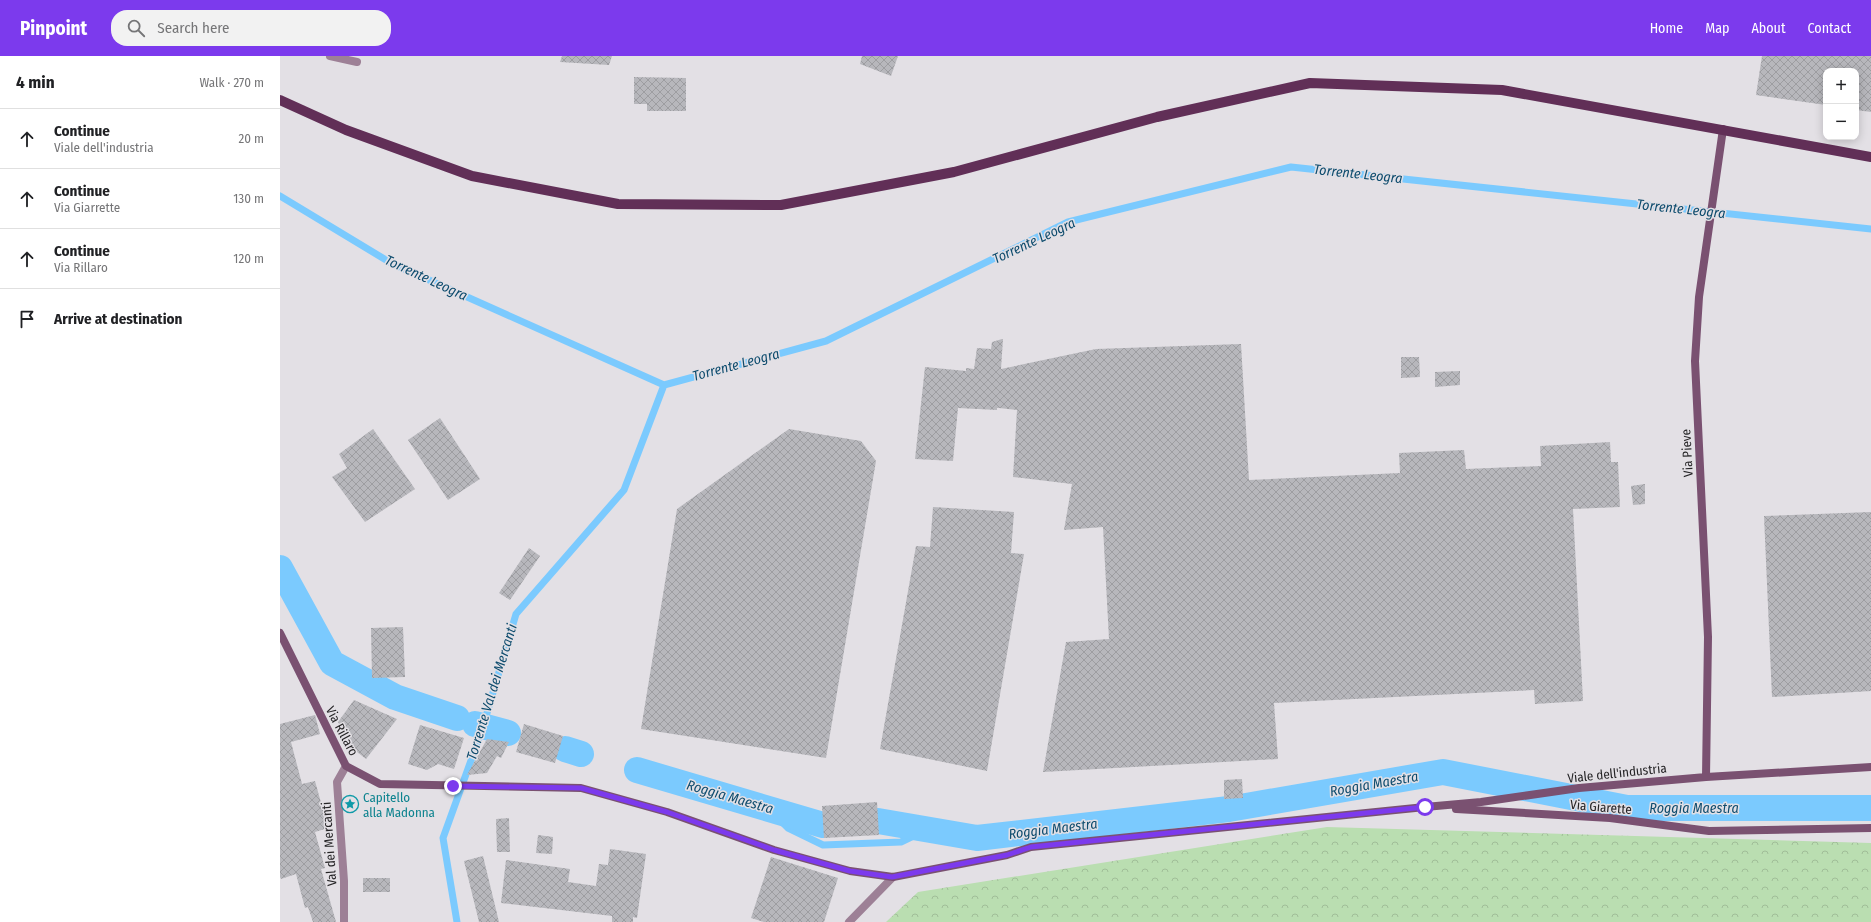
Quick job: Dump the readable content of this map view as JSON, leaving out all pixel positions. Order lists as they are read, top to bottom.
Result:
{
  "streets": {
    "street": [
      "Via Pieve",
      "Via Rillaro",
      "Viale dell'industria",
      "Via Giarette",
      "Val dei Mercanti"
    ]
  },
  "crossings": [
    ["Via Pieve", "Viale dell'industria"],
    ["Via Rillaro", "Viale dell'industria"],
    ["Via Rillaro", "Val dei Mercanti"],
    ["Viale dell'industria", "Via Giarette"]
  ],
  "water": ["Torrente Leogra", "Torrente Val dei Mercanti", "Roggia Maestra"],
  "places": {
    "place": ["Capitello alla Madonna"]
  },
  "page": {
    "header": "Pinpoint",
    "search": "Search here",
    "nav": [
      "Home",
      "Map",
      "About",
      "Contact"
    ],
    "heading": ["4 min", "Walk · 270 m"],
    "map_buttons": ["+", "−"],
    "list": [
      ["Continue", "Viale dell'industria", "20 m"],
      ["Continue", "Via Giarrette", "130 m"],
      ["Continue", "Via Rillaro", "120 m"],
      "Arrive at destination"
    ]
  }
}
